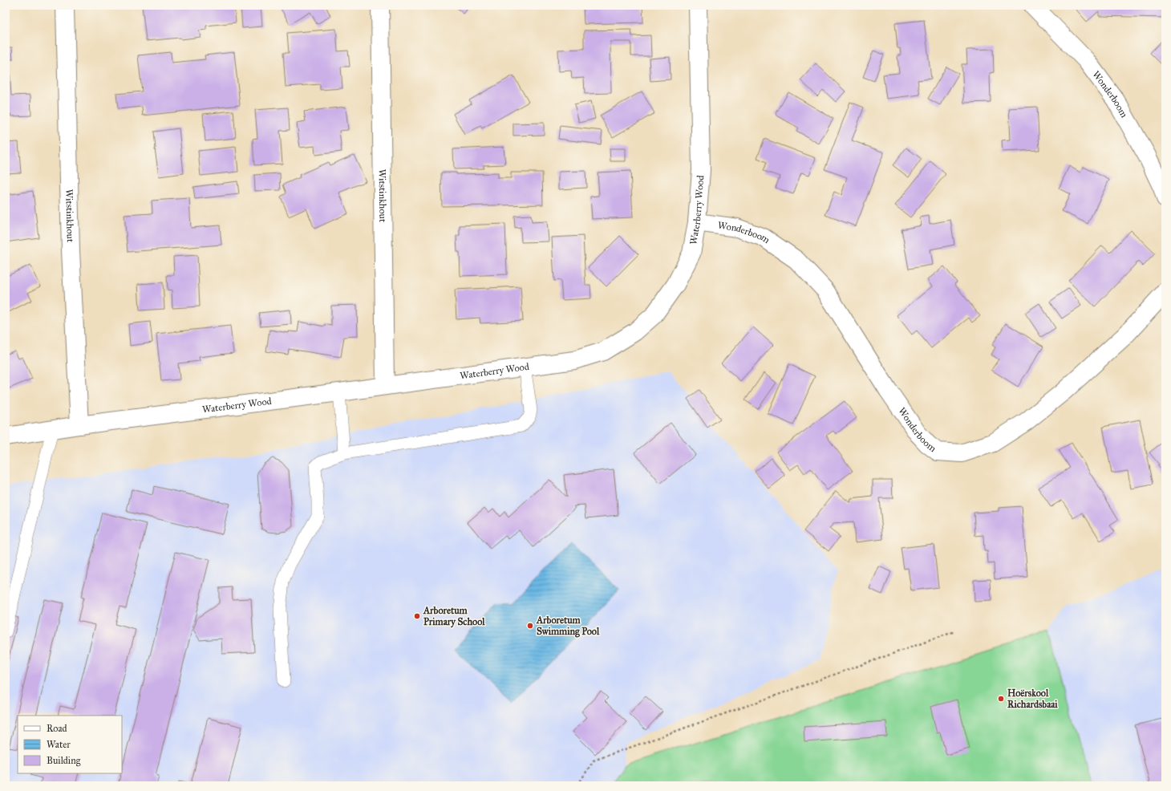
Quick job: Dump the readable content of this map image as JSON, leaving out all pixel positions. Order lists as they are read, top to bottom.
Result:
{
  "streets": {
    "street": ["Wonderboom", "Witstinkhout", "Waterberry Wood"]
  },
  "crossings": [
    ["Wonderboom", "Waterberry Wood"],
    ["Witstinkhout", "Waterberry Wood"]
  ],
  "places": ["Arboretum Primary School", "Arboretum Swimming Pool", "Hoërskool Richardsbaai"],
  "legend": ["Road", "Water", "Building"]
}
